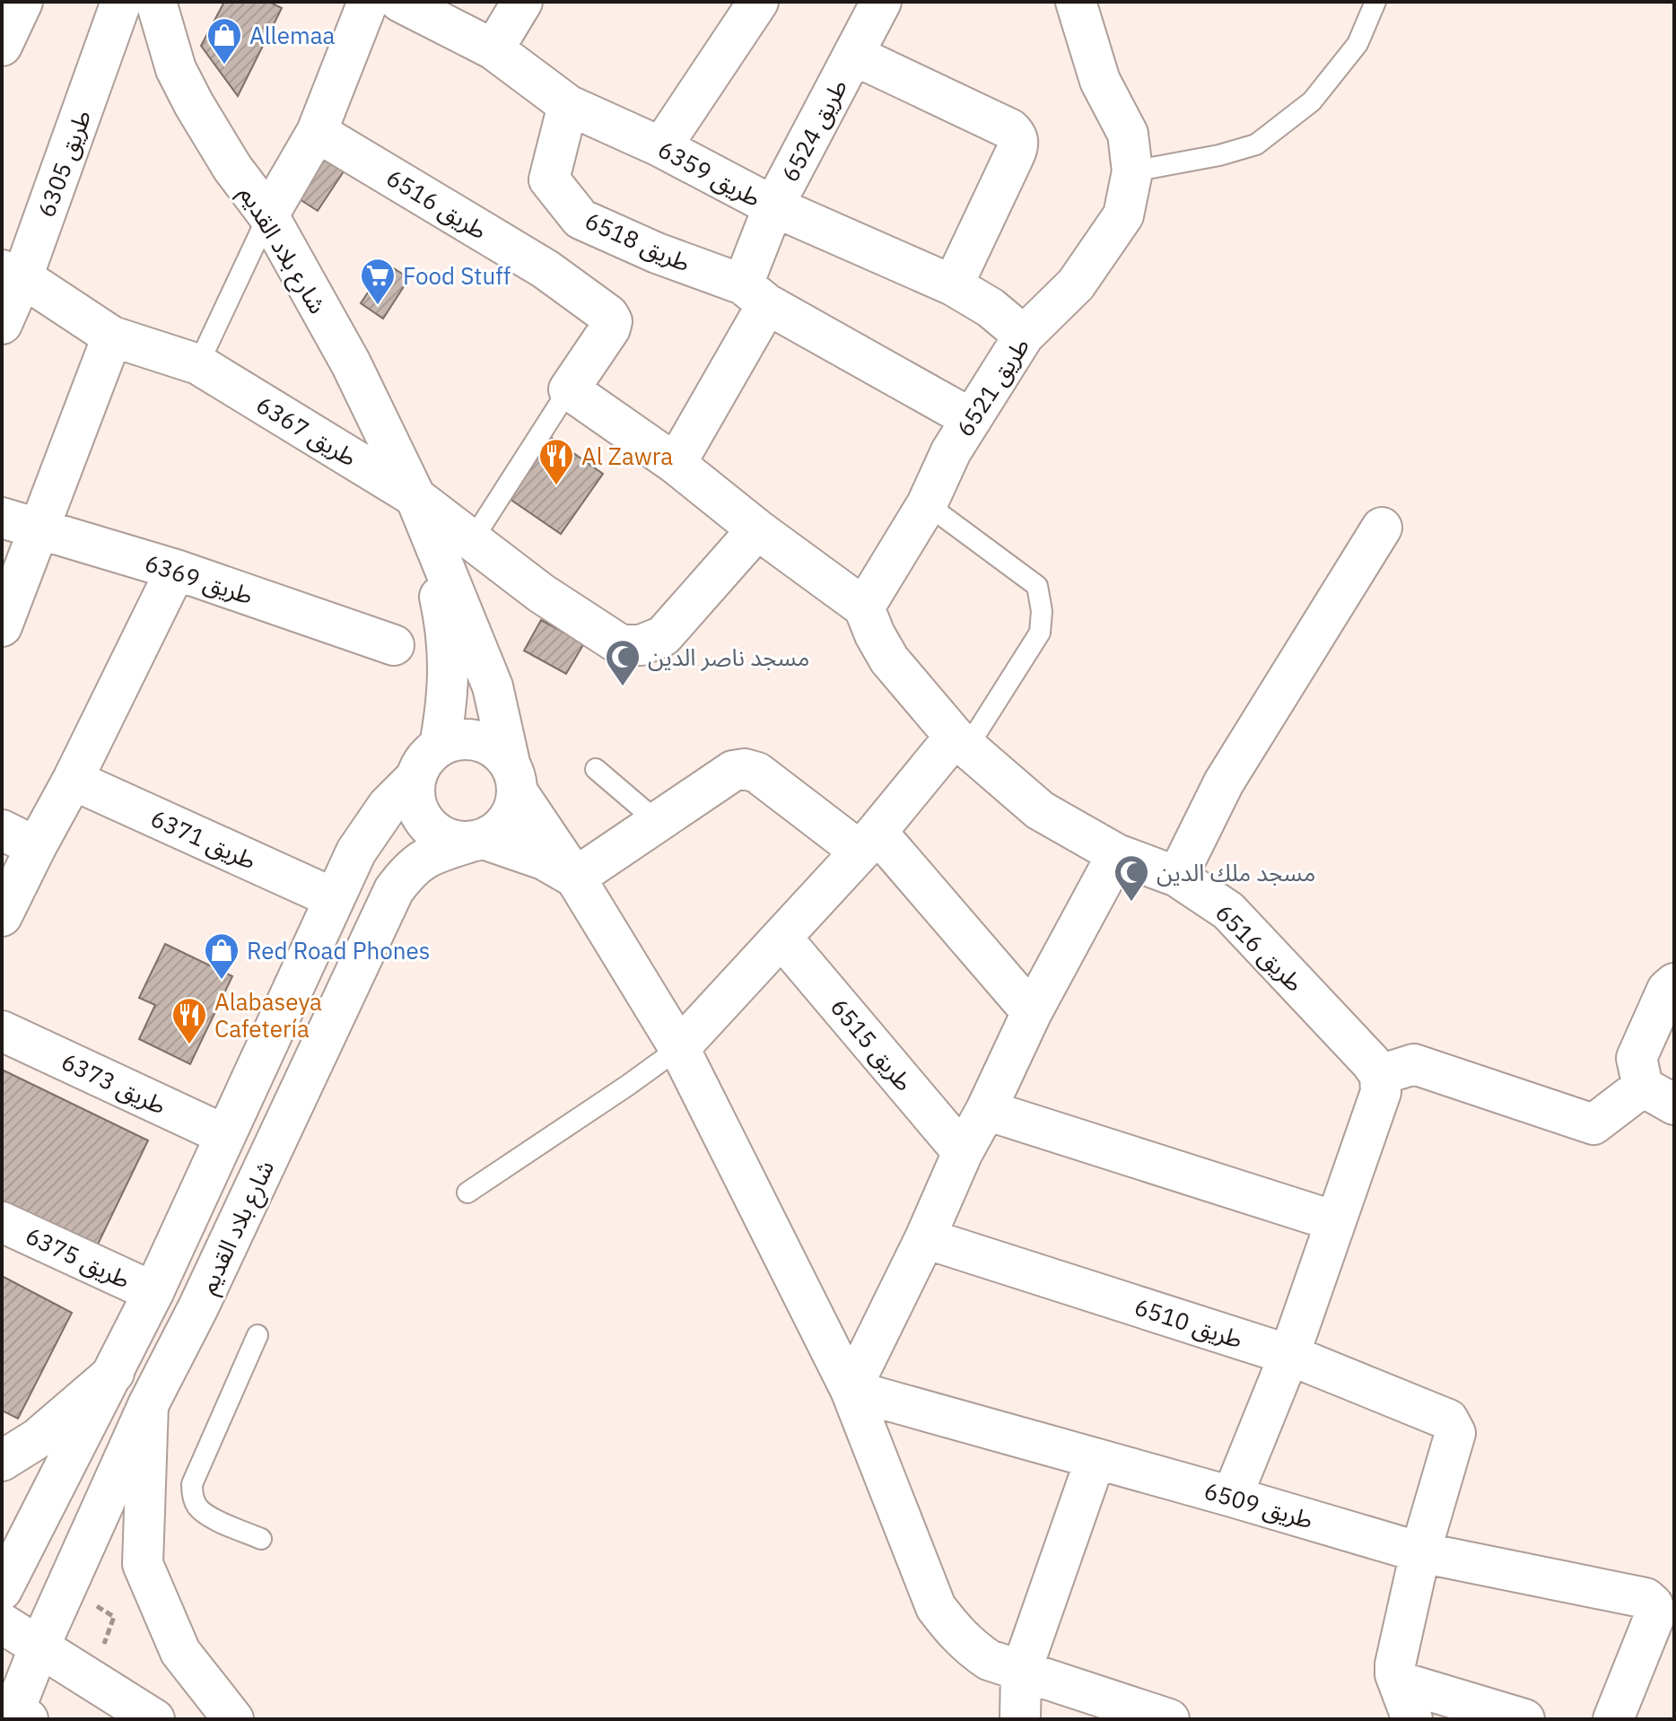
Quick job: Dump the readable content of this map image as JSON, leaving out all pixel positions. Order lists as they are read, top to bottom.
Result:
{
  "streets": {
    "street": [
      "طريق 6524",
      "طريق 6305",
      "طريق 6359",
      "طريق 6516",
      "طريق 6518",
      "شارع بلاد القديم",
      "طريق 6521",
      "طريق 6367",
      "طريق 6369",
      "طريق 6371",
      "طريق 6515",
      "طريق 6373",
      "طريق 6375",
      "طريق 6510",
      "طريق 6509"
    ]
  },
  "crossings": [
    ["طريق 6524", "طريق 6359"],
    ["طريق 6524", "طريق 6518"],
    ["طريق 6305", "طريق 6367"],
    ["طريق 6359", "طريق 6518"],
    ["طريق 6359", "طريق 6521"],
    ["طريق 6516", "طريق 6521"],
    ["طريق 6518", "طريق 6521"],
    ["شارع بلاد القديم", "طريق 6367"],
    ["شارع بلاد القديم", "طريق 6371"],
    ["شارع بلاد القديم", "طريق 6373"],
    ["شارع بلاد القديم", "طريق 6375"],
    ["طريق 6510", "طريق 6509"]
  ],
  "places": {
    "shop": ["Allemaa", "Red Road Phones"],
    "supermarket": ["Food Stuff"],
    "restaurant": ["Al Zawra", "Alabaseya Cafetería"],
    "mosque": ["مسجد ناصر الدين", "مسجد ملك الدين"]
  }
}
